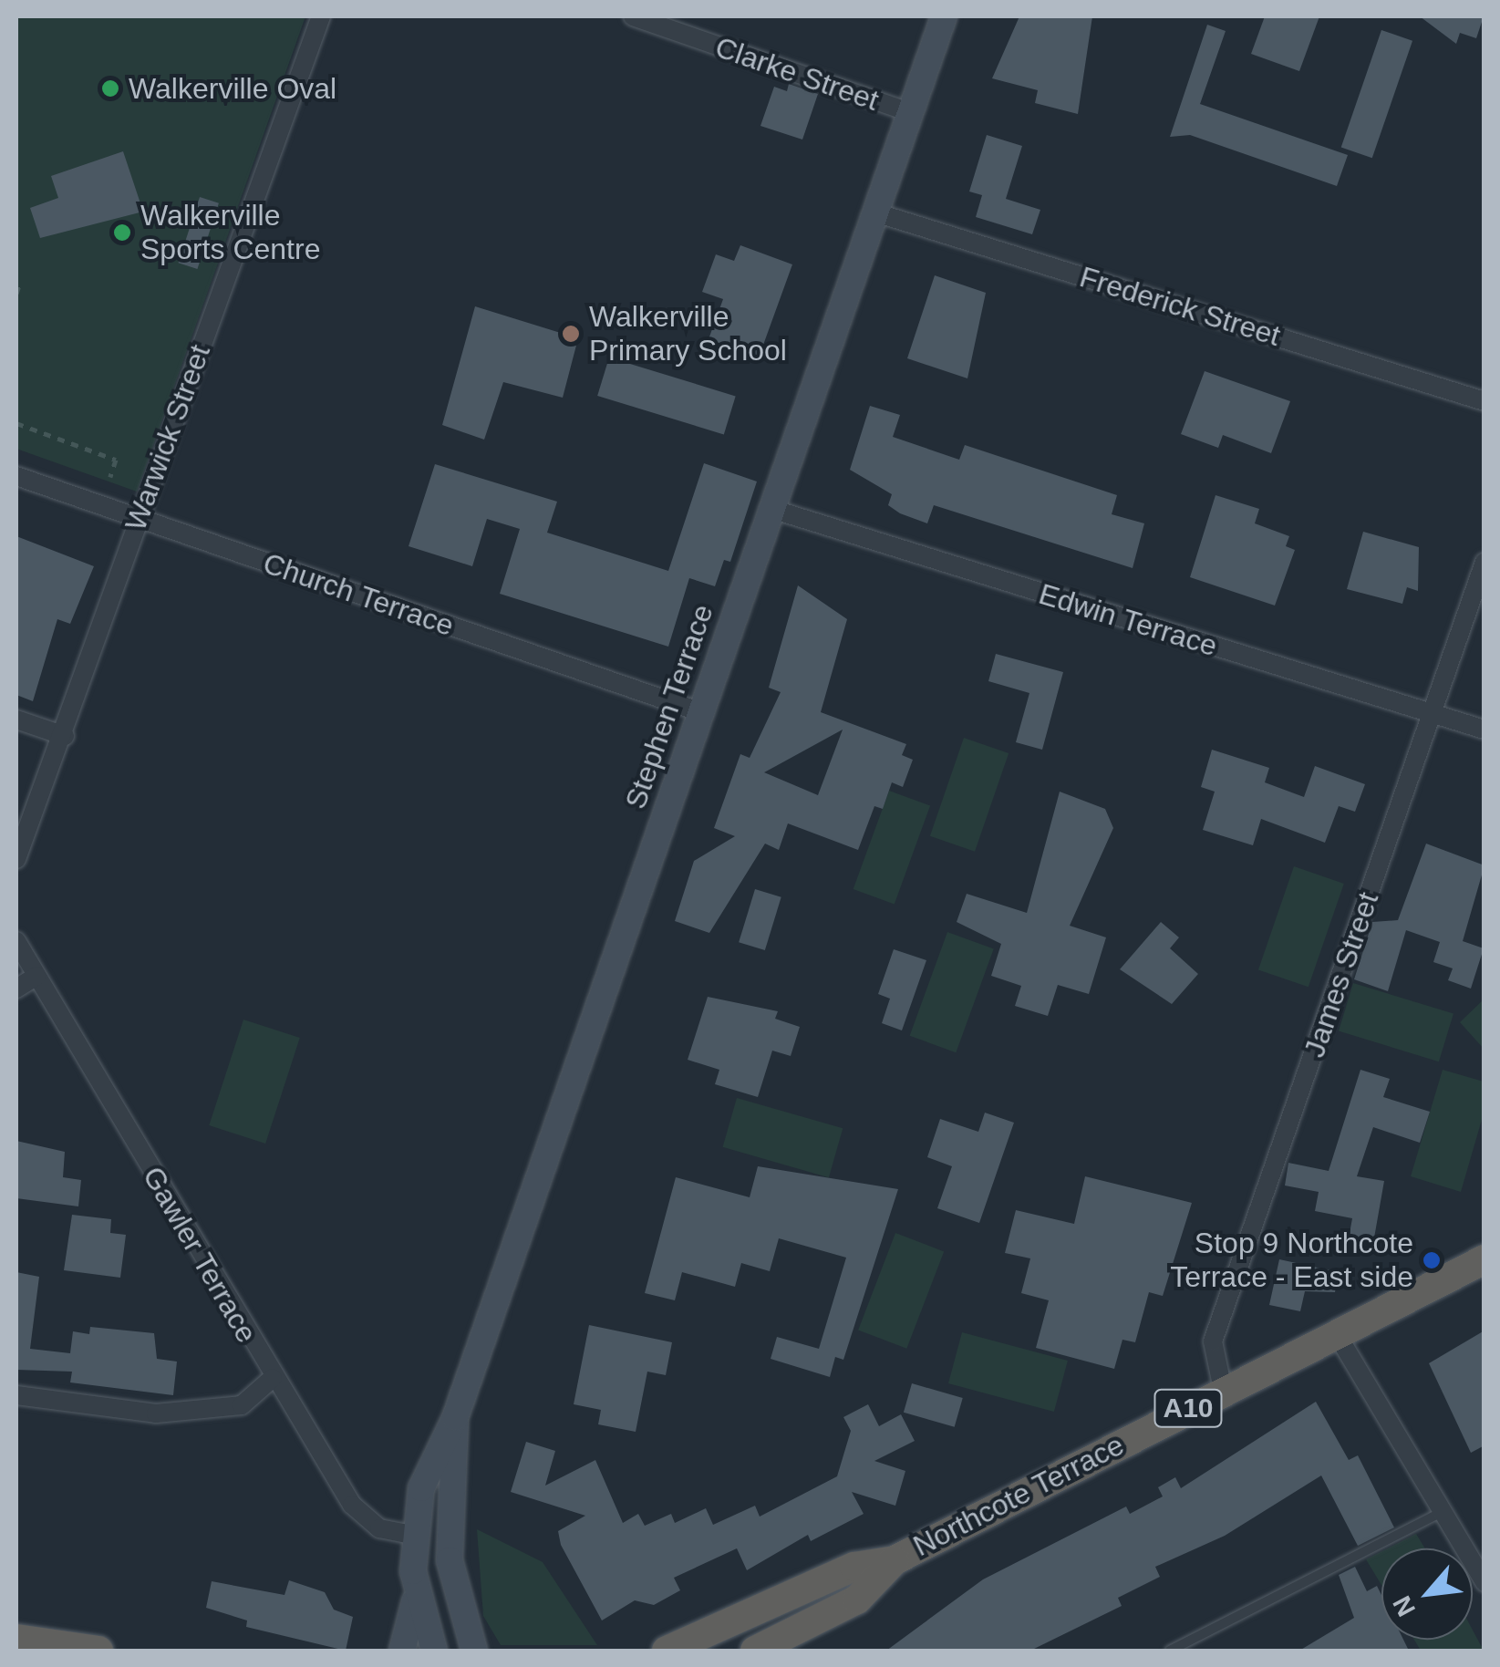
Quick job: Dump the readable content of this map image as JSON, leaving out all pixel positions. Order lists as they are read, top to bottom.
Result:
{
  "streets": {
    "highway": ["A10", "Northcote Terrace"],
    "main road": ["Stephen Terrace"],
    "street": [
      "Clarke Street",
      "Frederick Street",
      "Warwick Street",
      "Church Terrace",
      "Edwin Terrace",
      "James Street",
      "Gawler Terrace"
    ]
  },
  "crossings": [
    ["Clarke Street", "Stephen Terrace"],
    ["Frederick Street", "Stephen Terrace"],
    ["Warwick Street", "Church Terrace"],
    ["Church Terrace", "Stephen Terrace"],
    ["Edwin Terrace", "Stephen Terrace"],
    ["Edwin Terrace", "James Street"],
    ["Stephen Terrace", "Gawler Terrace"],
    ["James Street", "Northcote Terrace"]
  ],
  "places": [
    "Walkerville Oval",
    "Walkerville Sports Centre",
    "Walkerville Primary School",
    "Stop 9 Northcote Terrace - East side"
  ],
  "north": "bottom left"
}
